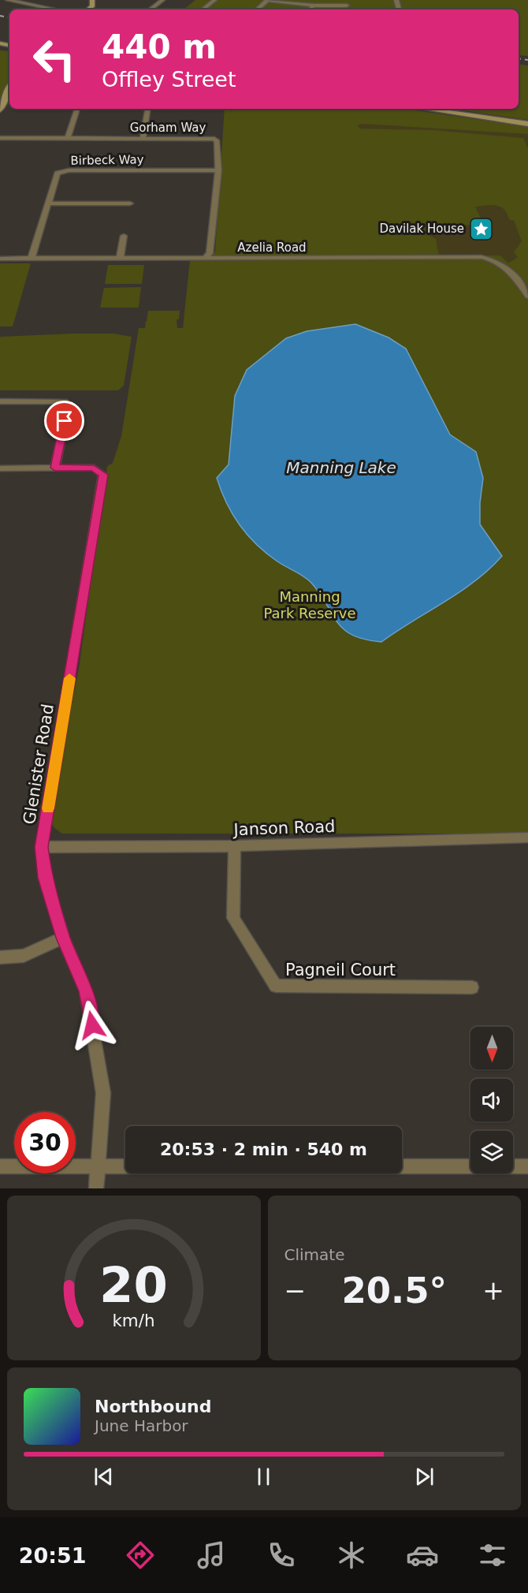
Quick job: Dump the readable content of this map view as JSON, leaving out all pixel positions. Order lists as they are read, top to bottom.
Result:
{
  "streets": {
    "street": [
      "Gorham Way",
      "Birbeck Way",
      "Azelia Road",
      "Glenister Road",
      "Janson Road",
      "Pagneil Court"
    ]
  },
  "crossings": [
    ["Gorham Way", "Birbeck Way"],
    ["Gorham Way", "Azelia Road"],
    ["Birbeck Way", "Azelia Road"],
    ["Glenister Road", "Janson Road"],
    ["Janson Road", "Pagneil Court"]
  ],
  "water": ["Manning Lake"],
  "parks": ["Manning Park Reserve"],
  "places": {
    "place": ["Davilak House"]
  },
  "north": "bottom",
  "page": {
    "turn": ["440 m", "Offley Street"],
    "limit": "30",
    "trip": "20:53 · 2 min · 540 m",
    "tile": "Climate",
    "heat": ["−", "20.5°", "+"],
    "song": ["Northbound", "June Harbor"],
    "tabs": "20:51",
    "gauge": ["20", "km/h"]
  }
}
